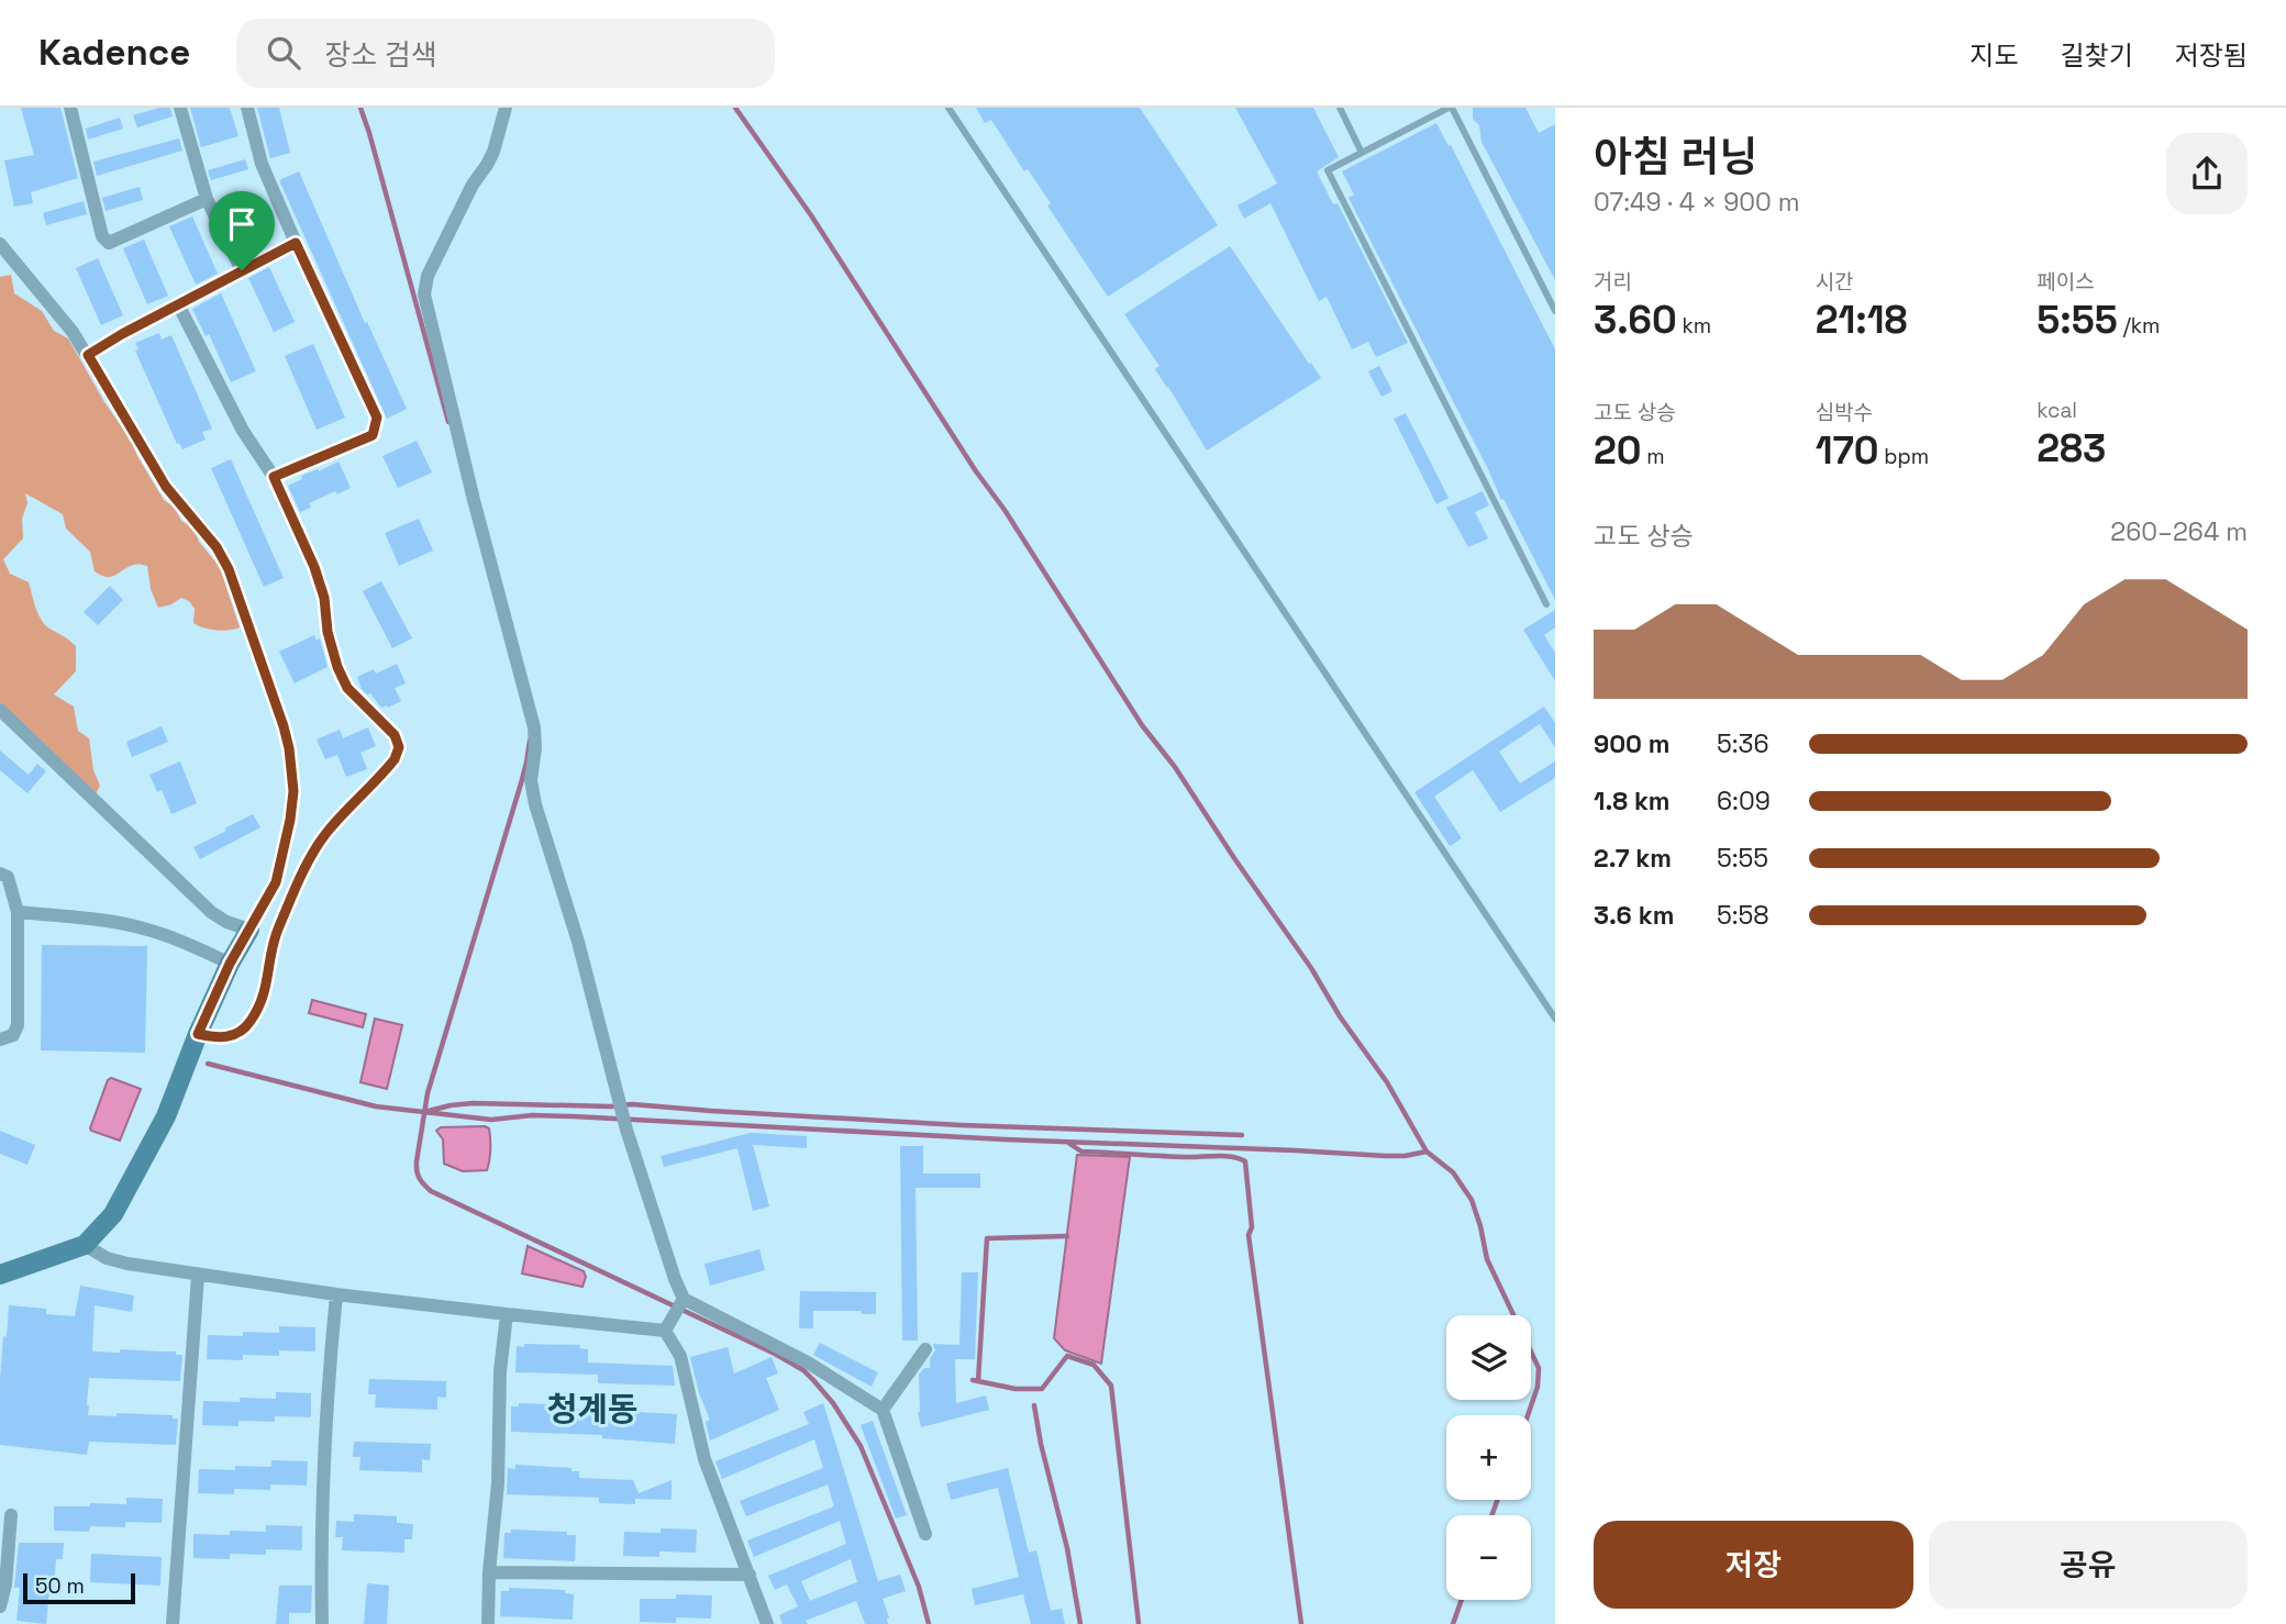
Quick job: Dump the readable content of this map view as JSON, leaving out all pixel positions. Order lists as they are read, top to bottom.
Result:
{
  "districts": ["청계동"],
  "scale_bar": "50 m",
  "page": {
    "header": "Kadence",
    "search": "장소 검색",
    "nav": ["지도", "길찾기", "저장됨"],
    "heading": ["아침 러닝", "07:49 · 4 × 900 m"],
    "stats": [
      ["거리", "3.60 km"],
      ["시간", "21:18"],
      ["페이스", "5:55 /km"],
      ["고도 상승", "20 m"],
      ["심박수", "170 bpm"],
      ["kcal", "283"]
    ],
    "chart": ["고도 상승", "260–264 m"],
    "list": [
      {
        "name": "900 m",
        "note": "5:36"
      },
      {
        "name": "1.8 km",
        "note": "6:09"
      },
      {
        "name": "2.7 km",
        "note": "5:55"
      },
      {
        "name": "3.6 km",
        "note": "5:58"
      }
    ],
    "map_buttons": ["+", "−"],
    "buttons": ["저장", "공유"],
    "scale": "50 m"
  }
}
